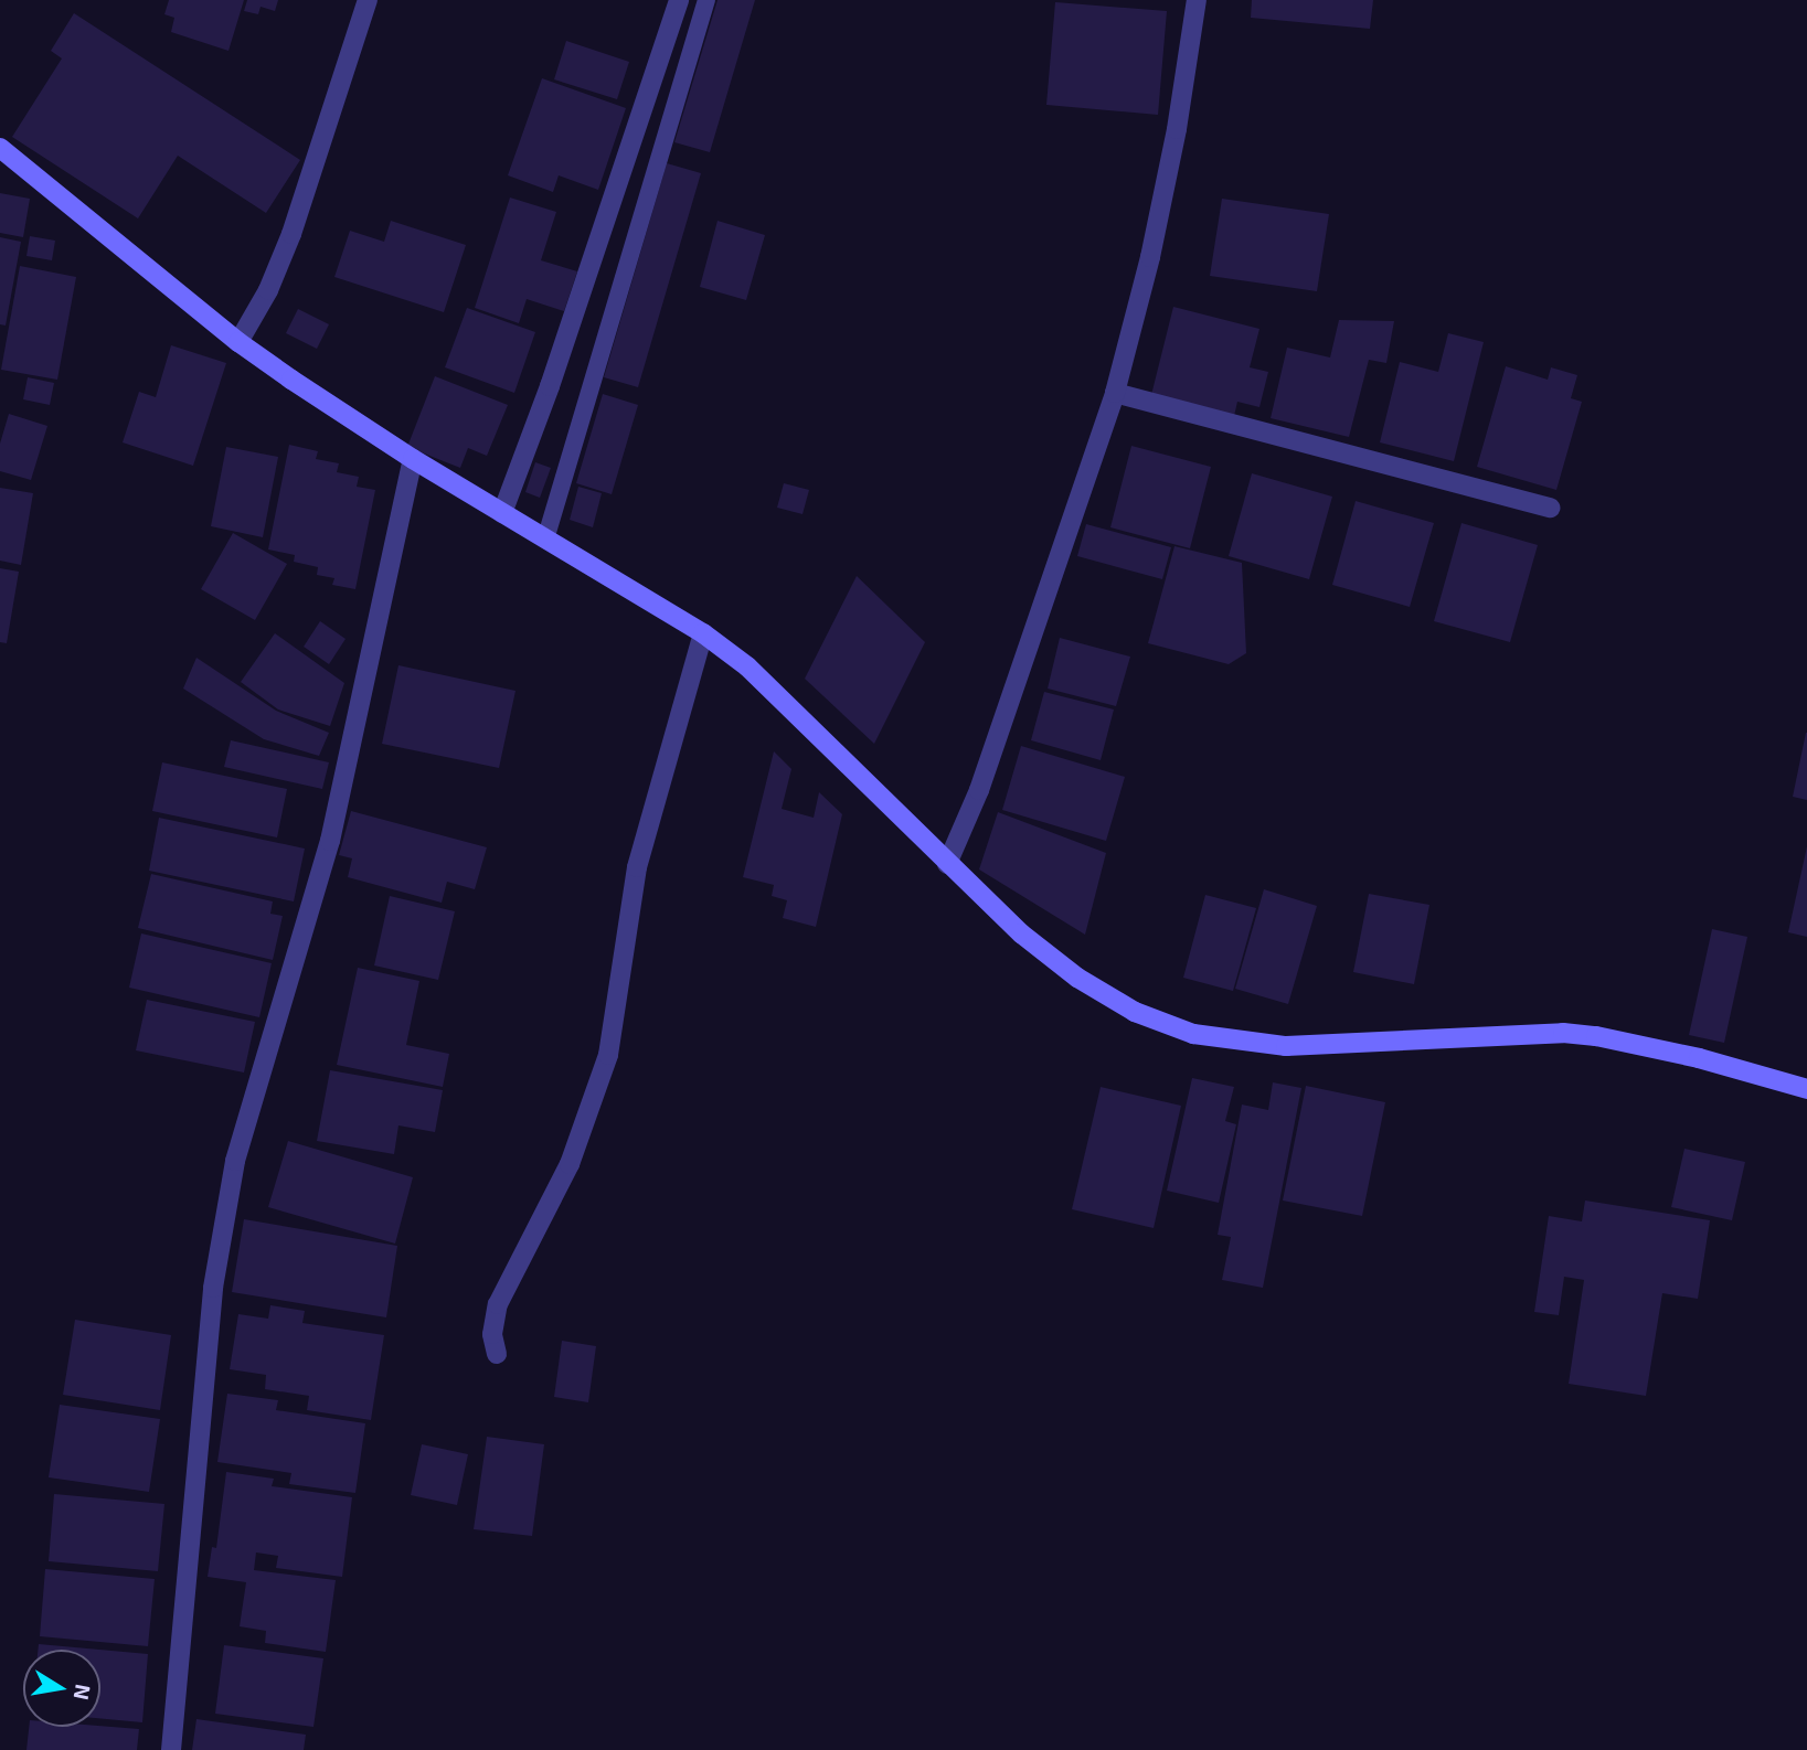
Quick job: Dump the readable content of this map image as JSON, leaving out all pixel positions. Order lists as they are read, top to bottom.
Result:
{
  "north": "right"
}
